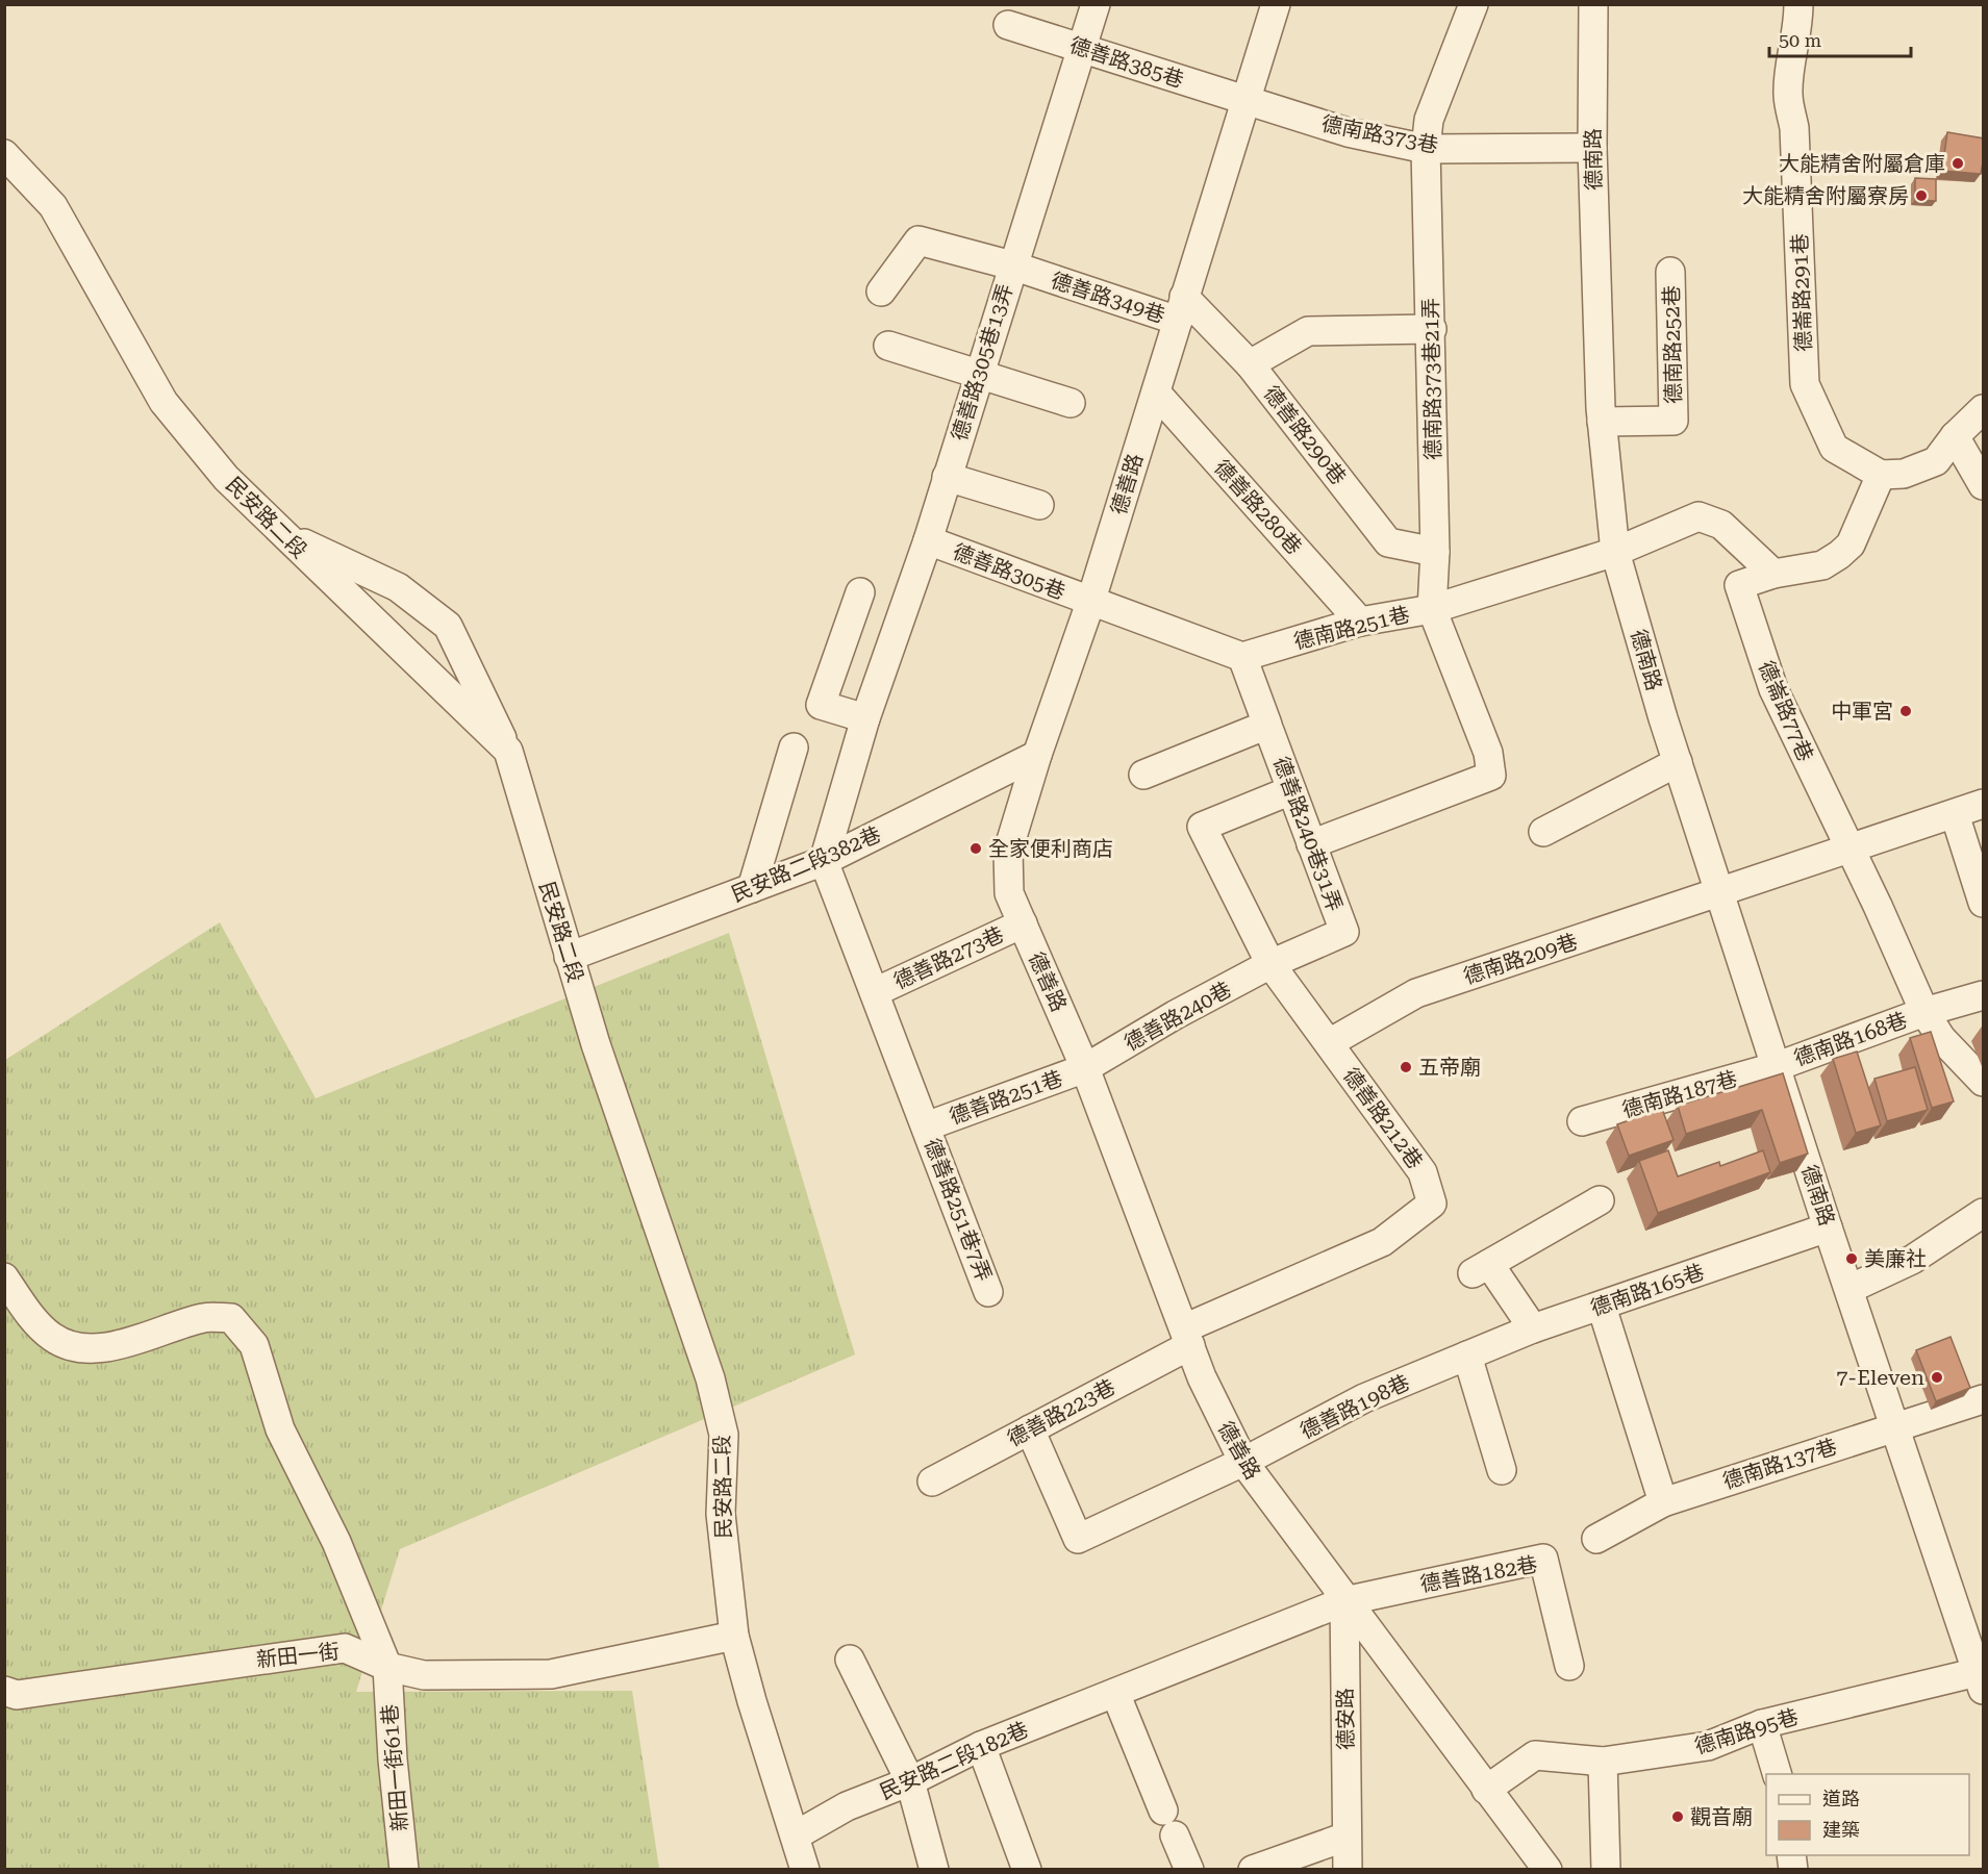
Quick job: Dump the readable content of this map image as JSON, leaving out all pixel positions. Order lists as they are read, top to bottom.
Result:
{
  "streets": {
    "street": [
      "德善路385巷",
      "德南路373巷",
      "德南路",
      "德崙路291巷",
      "德善路349巷",
      "德南路252巷",
      "德善路305巷13弄",
      "德南路373巷21弄",
      "德善路290巷",
      "德善路",
      "德善路280巷",
      "民安路二段",
      "德善路305巷",
      "德南路251巷",
      "德崙路77巷",
      "德善路240巷31弄",
      "民安路二段382巷",
      "德善路273巷",
      "德南路209巷",
      "德善路240巷",
      "德南路168巷",
      "德南路187巷",
      "德善路251巷",
      "德善路212巷",
      "德善路251巷7弄",
      "德南路165巷",
      "德善路198巷",
      "德善路223巷",
      "德南路137巷",
      "德善路182巷",
      "新田一街",
      "德安路",
      "德南路95巷",
      "民安路二段182巷",
      "新田一街61巷"
    ]
  },
  "crossings": [
    ["德善路385巷", "德南路373巷"],
    ["德善路385巷", "德善路305巷13弄"],
    ["德善路385巷", "德善路"],
    ["德南路373巷", "德南路"],
    ["德南路373巷", "德南路373巷21弄"],
    ["德南路373巷", "德善路"],
    ["德南路", "德南路252巷"],
    ["德南路", "德南路251巷"],
    ["德南路", "德南路209巷"],
    ["德南路", "德南路168巷"],
    ["德南路", "德南路187巷"],
    ["德南路", "德南路165巷"],
    ["德南路", "德南路137巷"],
    ["德南路", "德南路95巷"],
    ["德崙路291巷", "德崙路77巷"],
    ["德善路349巷", "德善路305巷13弄"],
    ["德善路349巷", "德善路290巷"],
    ["德善路349巷", "德善路"],
    ["德善路305巷13弄", "德善路305巷"],
    ["德善路305巷13弄", "民安路二段382巷"],
    ["德善路305巷13弄", "德善路251巷7弄"],
    ["德南路373巷21弄", "德善路290巷"],
    ["德南路373巷21弄", "德南路251巷"],
    ["德善路290巷", "德善路"],
    ["德善路", "德善路280巷"],
    ["德善路", "德善路305巷"],
    ["德善路", "民安路二段382巷"],
    ["德善路", "德善路273巷"],
    ["德善路", "德善路240巷"],
    ["德善路", "德善路251巷"],
    ["德善路", "德善路212巷"],
    ["德善路", "德善路198巷"],
    ["德善路", "德善路223巷"],
    ["德善路", "德善路182巷"],
    ["德善路", "德安路"],
    ["德善路", "德南路95巷"],
    ["德善路", "民安路二段182巷"],
    ["德善路280巷", "德南路251巷"],
    ["民安路二段", "民安路二段382巷"],
    ["民安路二段", "新田一街"],
    ["民安路二段", "民安路二段182巷"],
    ["德南路251巷", "德崙路77巷"],
    ["德崙路77巷", "德南路209巷"],
    ["德崙路77巷", "德南路168巷"],
    ["德善路240巷31弄", "德善路240巷"],
    ["德善路240巷31弄", "德善路212巷"],
    ["民安路二段382巷", "德善路251巷7弄"],
    ["德善路273巷", "德善路251巷7弄"],
    ["德南路209巷", "德善路212巷"],
    ["德善路240巷", "德善路251巷"],
    ["德善路240巷", "德善路212巷"],
    ["德南路168巷", "德南路187巷"],
    ["德善路251巷", "德善路251巷7弄"],
    ["德善路212巷", "德善路223巷"],
    ["德南路165巷", "德善路198巷"],
    ["德善路198巷", "德善路223巷"],
    ["德善路182巷", "德安路"],
    ["德善路182巷", "民安路二段182巷"],
    ["新田一街", "新田一街61巷"],
    ["德安路", "民安路二段182巷"]
  ],
  "places": [
    "大能精舍附屬倉庫",
    "大能精舍附屬寮房",
    "中軍宮",
    "全家便利商店",
    "五帝廟",
    "美廉社",
    "7-Eleven",
    "觀音廟"
  ],
  "legend": ["道路", "建築"],
  "scale_bar": "50 m"
}
